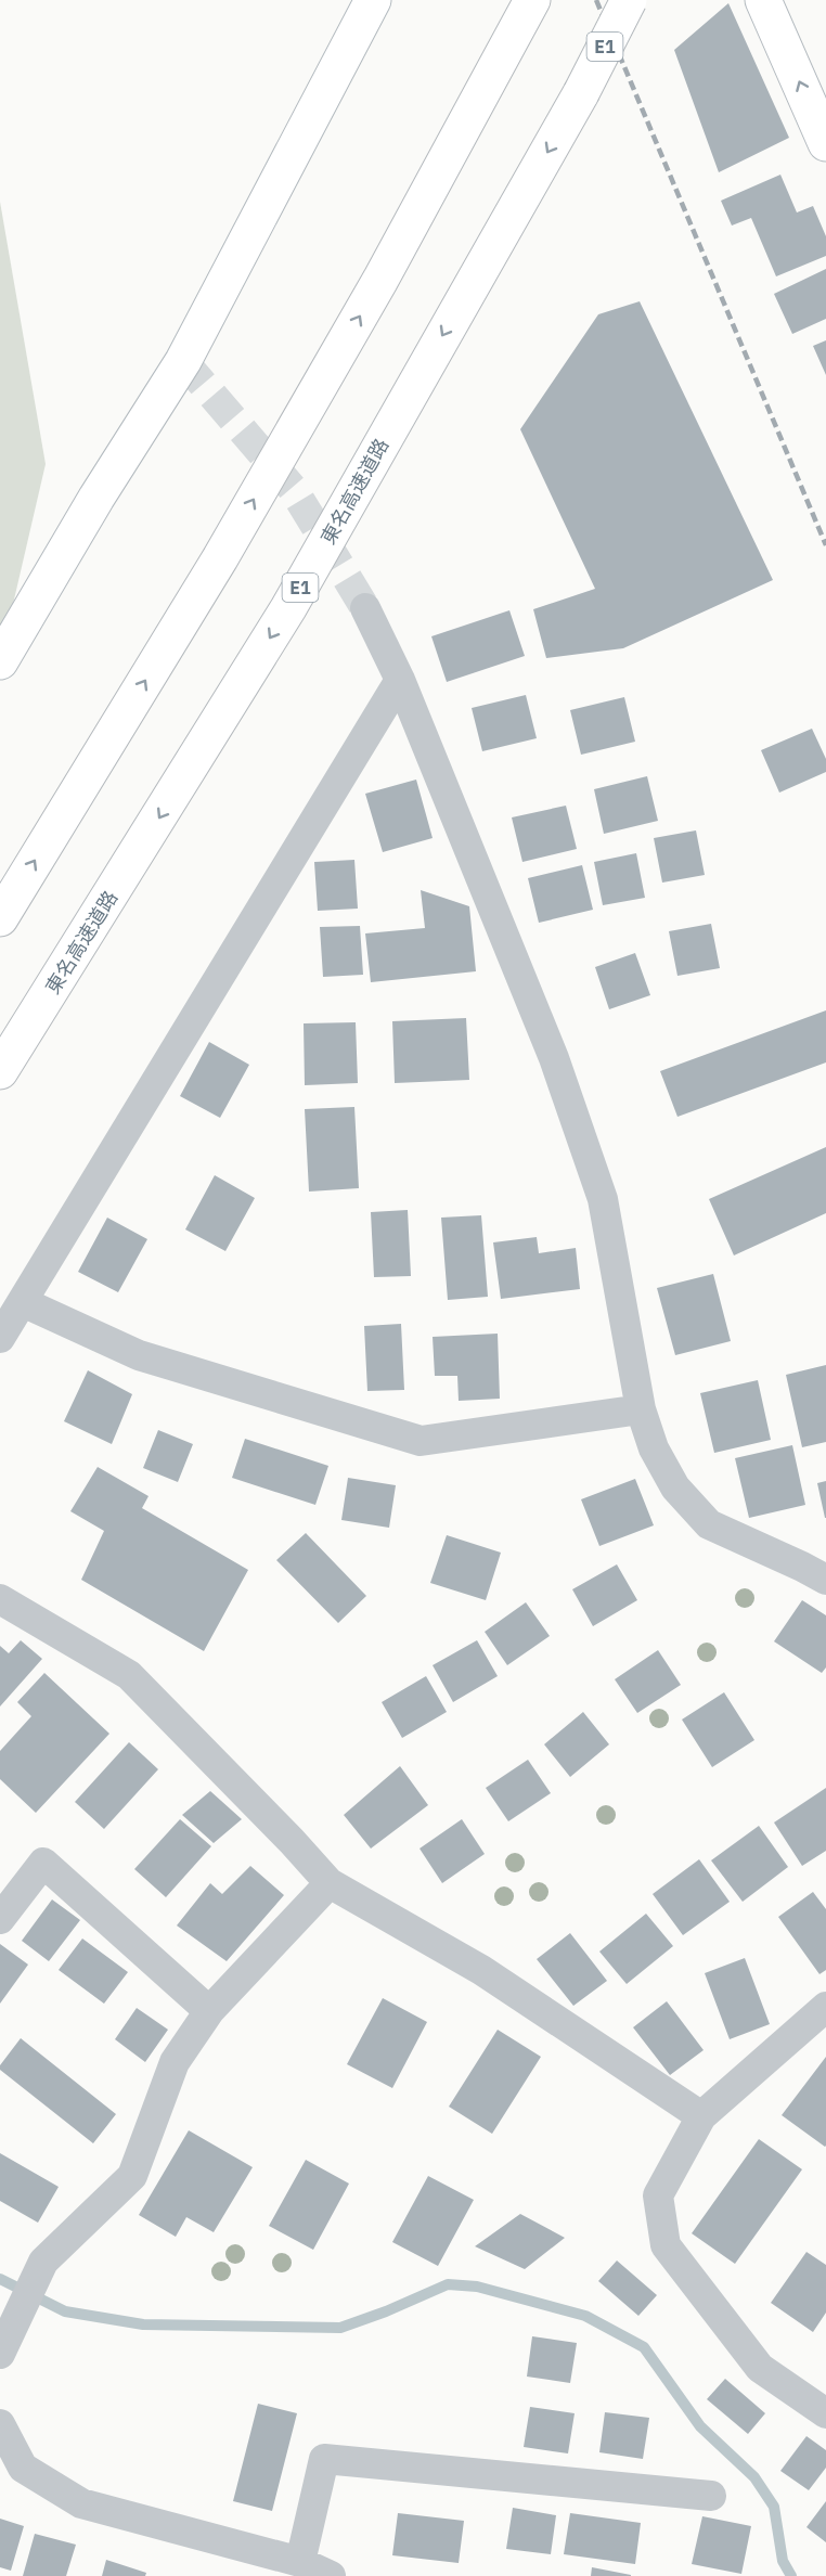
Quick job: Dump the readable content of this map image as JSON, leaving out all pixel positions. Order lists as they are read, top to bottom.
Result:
{
  "streets": {
    "main road": ["E1", "東名高速道路"]
  }
}
